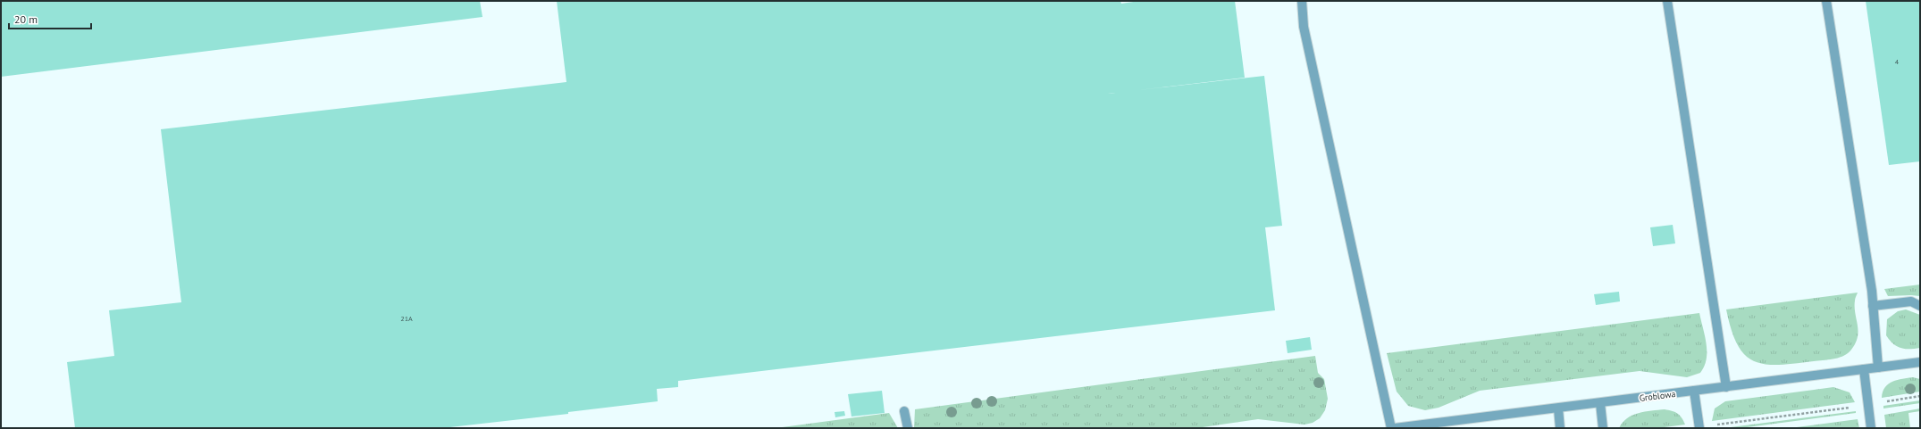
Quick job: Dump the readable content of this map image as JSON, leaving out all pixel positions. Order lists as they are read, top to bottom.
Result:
{
  "streets": {
    "street": ["Groblowa"]
  },
  "house_numbers": ["4", "21A"],
  "scale_bar": "20 m"
}
